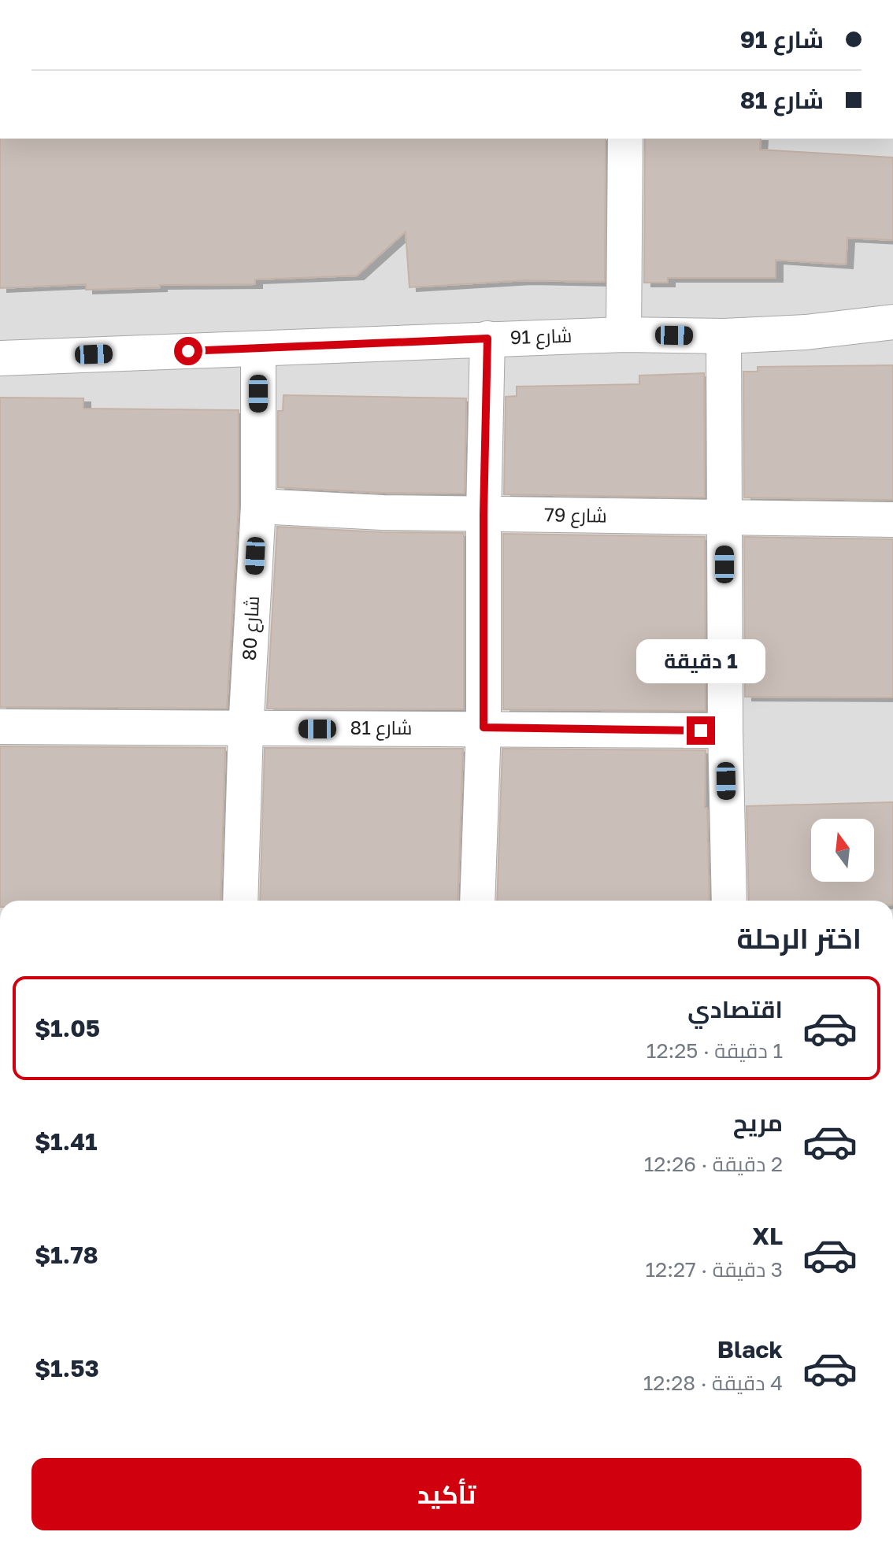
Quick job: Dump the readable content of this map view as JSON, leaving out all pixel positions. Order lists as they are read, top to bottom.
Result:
{
  "streets": {
    "street": [
      "شارع 91",
      "شارع 79",
      "شارع 80",
      "شارع 81"
    ]
  },
  "crossings": [
    ["شارع 91", "شارع 80"],
    ["شارع 79", "شارع 80"],
    ["شارع 80", "شارع 81"]
  ],
  "north": "top",
  "page": {
    "banner": ["شارع 91", "شارع 81"],
    "bubble": "1 دقيقة",
    "heading": "اختر الرحلة",
    "list": [
      {
        "name": "اقتصادي",
        "note": "1 دقيقة · 12:25",
        "value": "$1.05"
      },
      {
        "name": "مريح",
        "note": "2 دقيقة · 12:26",
        "value": "$1.41"
      },
      {
        "name": "XL",
        "note": "3 دقيقة · 12:27",
        "value": "$1.78"
      },
      {
        "name": "Black",
        "note": "4 دقيقة · 12:28",
        "value": "$1.53"
      }
    ],
    "buttons": "تأكيد"
  }
}
